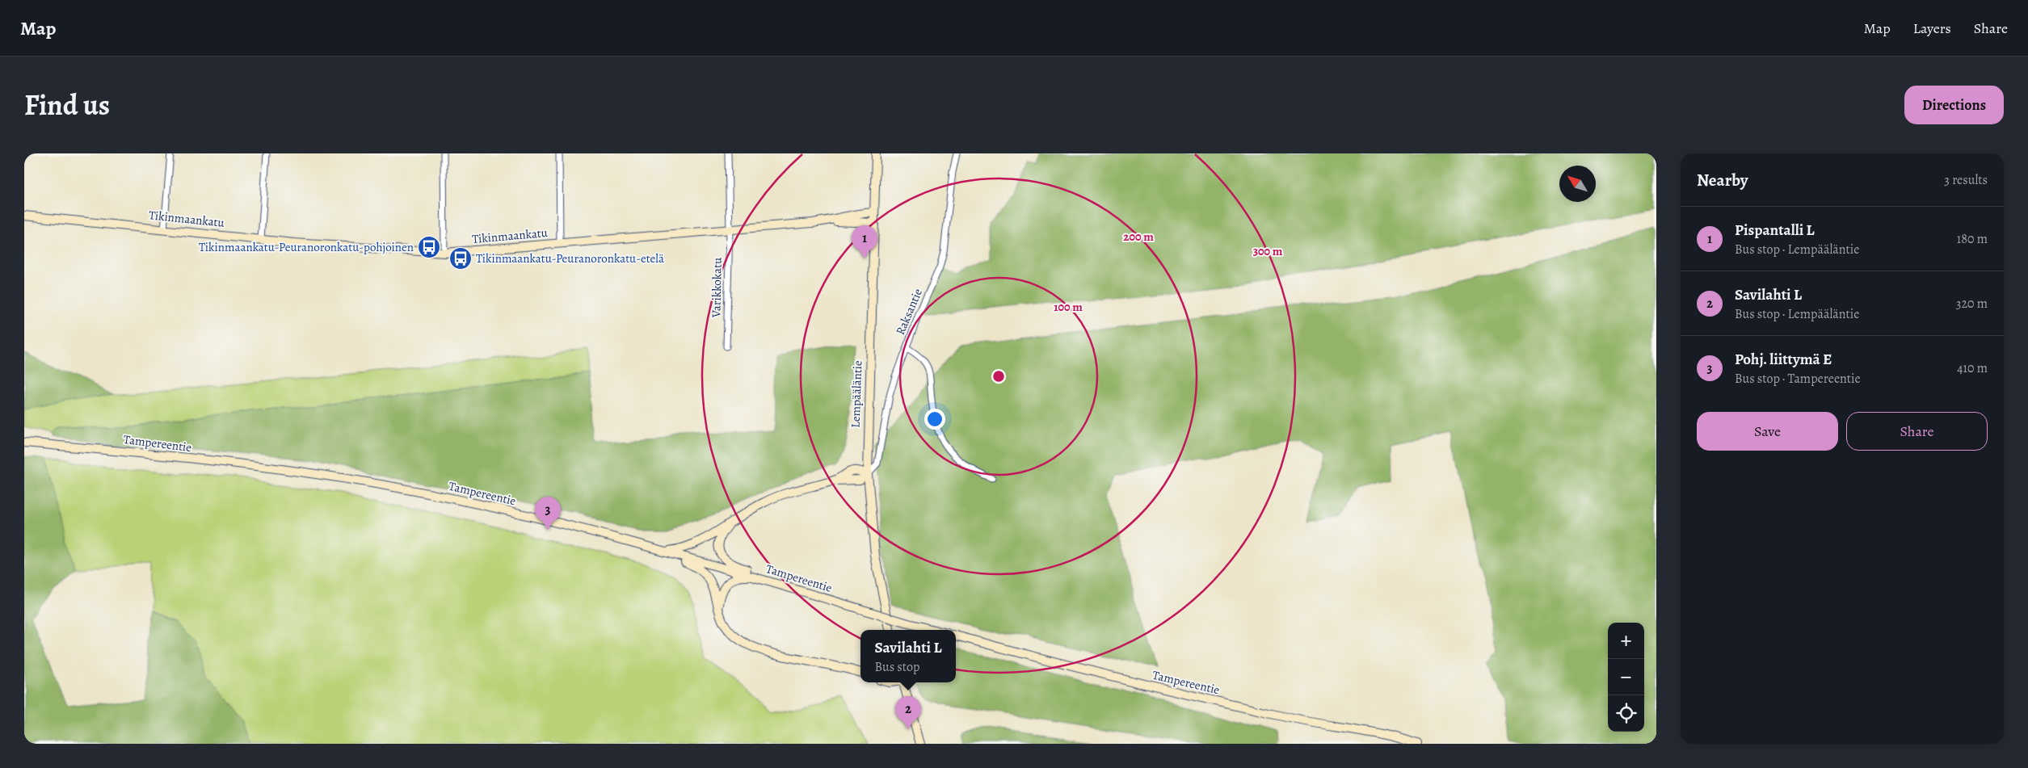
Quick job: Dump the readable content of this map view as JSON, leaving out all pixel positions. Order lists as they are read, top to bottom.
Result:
{
  "streets": {
    "main road": ["Tikinmaankatu", "Lempääläntie", "Tampereentie"],
    "street": ["Varikkokatu", "Raksantie"]
  },
  "crossings": [
    ["Tikinmaankatu", "Varikkokatu"],
    ["Tikinmaankatu", "Lempääläntie"],
    ["Raksantie", "Lempääläntie"]
  ],
  "places": {
    "bus stop": ["Tikinmaankatu-Peuranoronkatu-pohjoinen", "Tikinmaankatu-Peuranoronkatu-etelä"]
  },
  "north": "top left",
  "page": {
    "header": "Map",
    "nav": ["Map", "Layers", "Share"],
    "title": "Find us",
    "buttons": [
      "Directions",
      ["Save", "Share"]
    ],
    "heading": ["Nearby", "3 results"],
    "list": [
      {
        "mark": "1",
        "name": "Pispantalli L",
        "note": "Bus stop · Lempääläntie",
        "value": "180 m"
      },
      {
        "mark": "2",
        "name": "Savilahti L",
        "note": "Bus stop · Lempääläntie",
        "value": "320 m"
      },
      {
        "mark": "3",
        "name": "Pohj. liittymä E",
        "note": "Bus stop · Tampereentie",
        "value": "410 m"
      }
    ],
    "pins": ["1", "3", "2"],
    "map_buttons": ["+", "−"],
    "popup": ["Savilahti L", "Bus stop"]
  },
  "rings": ["200 m", "300 m", "100 m"]
}
